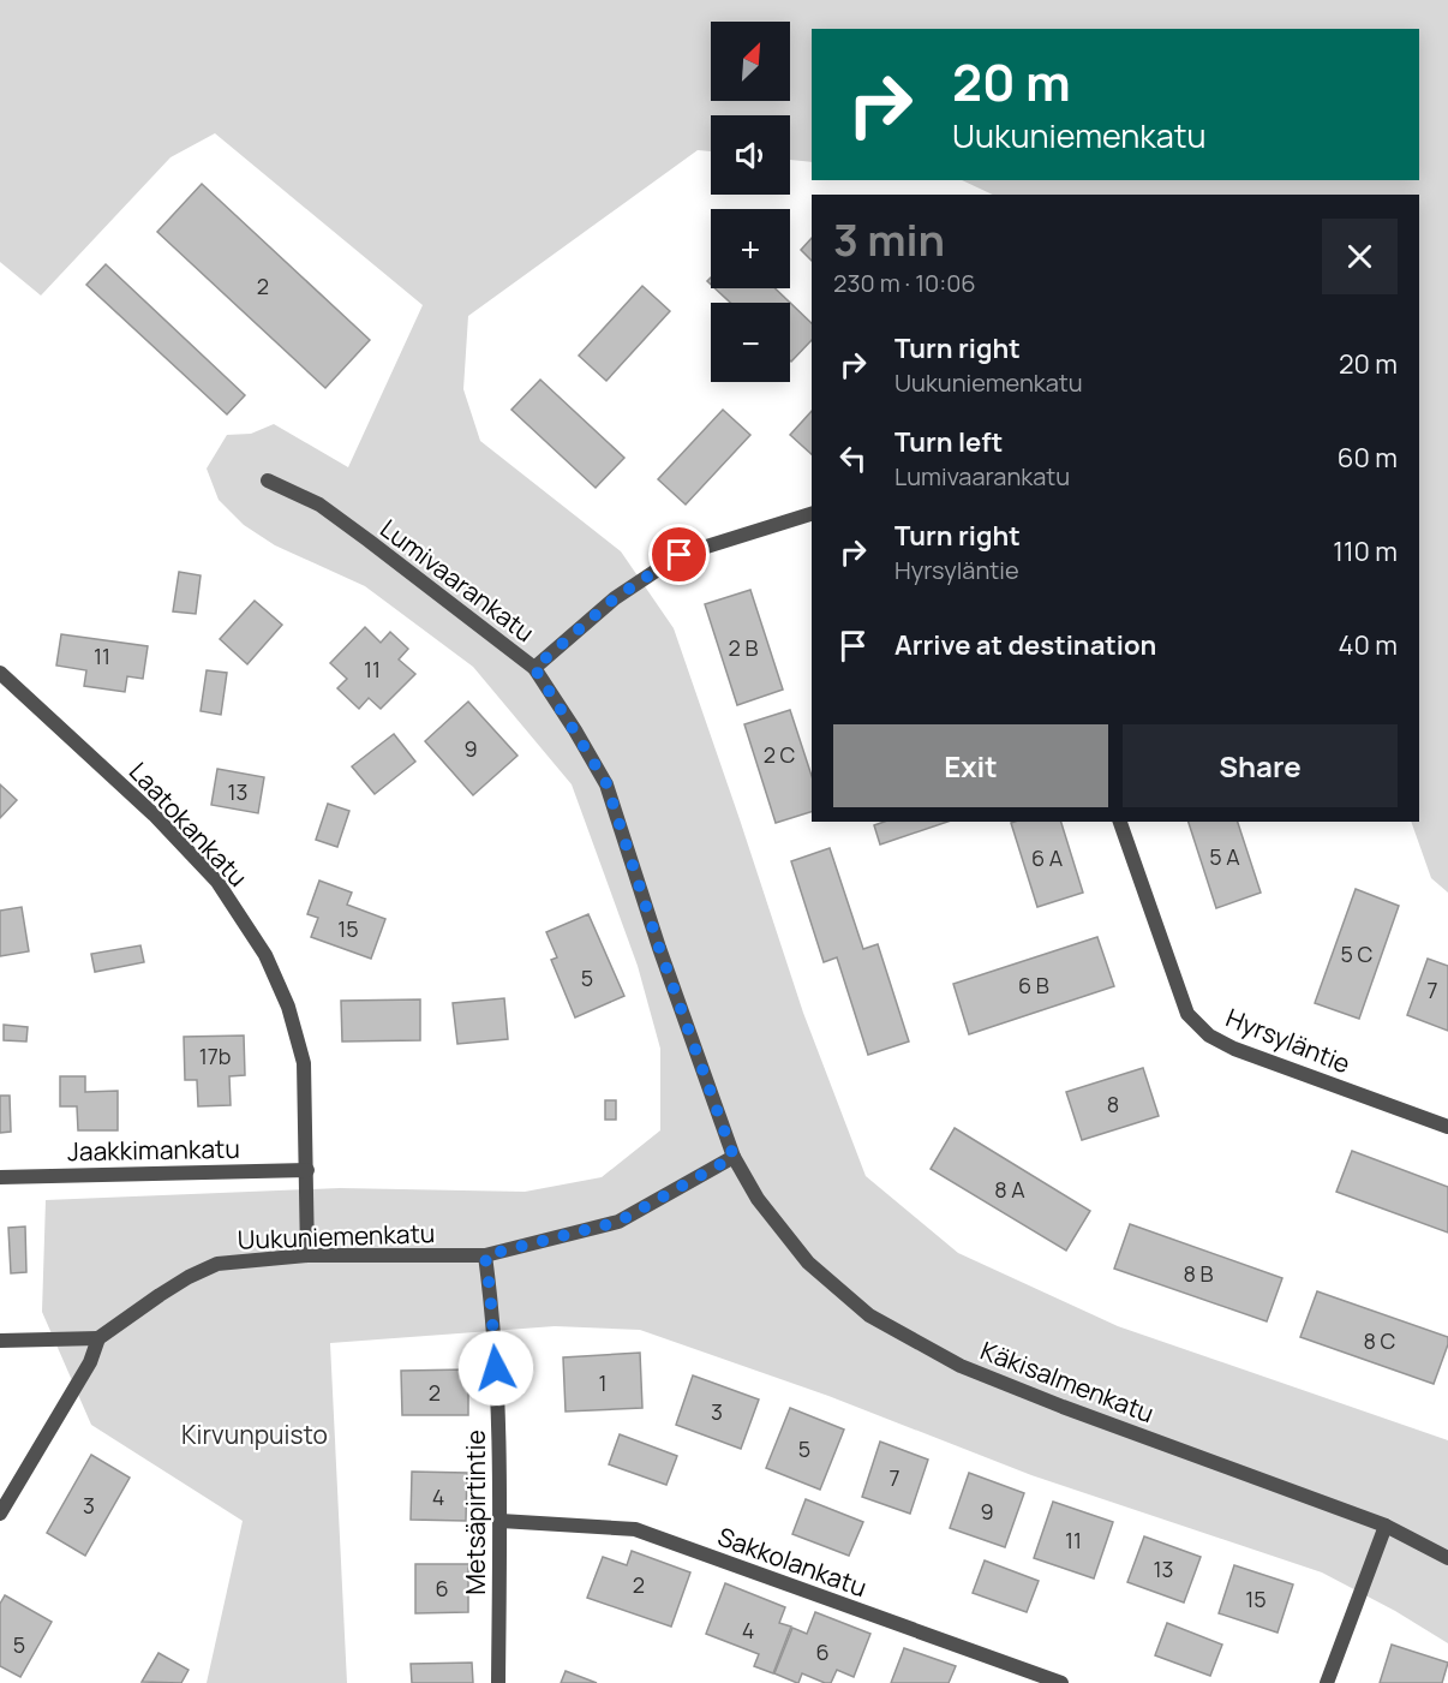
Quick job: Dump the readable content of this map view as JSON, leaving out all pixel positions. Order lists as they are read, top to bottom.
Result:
{
  "streets": {
    "street": [
      "Lumivaarankatu",
      "Laatokankatu",
      "Hyrsyläntie",
      "Jaakkimankatu",
      "Uukuniemenkatu",
      "Käkisalmenkatu",
      "Metsäpirtintie",
      "Sakkolankatu"
    ]
  },
  "crossings": [
    ["Lumivaarankatu", "Uukuniemenkatu"],
    ["Lumivaarankatu", "Käkisalmenkatu"],
    ["Laatokankatu", "Jaakkimankatu"],
    ["Laatokankatu", "Uukuniemenkatu"],
    ["Uukuniemenkatu", "Käkisalmenkatu"],
    ["Uukuniemenkatu", "Metsäpirtintie"],
    ["Metsäpirtintie", "Sakkolankatu"]
  ],
  "parks": ["Kirvunpuisto"],
  "house_numbers": [
    "2",
    "2 B",
    "11",
    "11",
    "9",
    "2 C",
    "13",
    "5 A",
    "6 A",
    "15",
    "5 C",
    "5",
    "6 B",
    "7",
    "17b",
    "8",
    "8 A",
    "8 B",
    "8 C",
    "1",
    "2",
    "3",
    "5",
    "7",
    "4",
    "3",
    "9",
    "11",
    "13",
    "2",
    "6",
    "15",
    "4",
    "5",
    "6"
  ],
  "north": "top right",
  "page": {
    "map_buttons": ["+", "−"],
    "turn": ["20 m", "Uukuniemenkatu"],
    "heading": ["3 min", "230 m · 10:06"],
    "list": [
      {
        "name": "Turn right",
        "note": "Uukuniemenkatu",
        "value": "20 m"
      },
      {
        "name": "Turn left",
        "note": "Lumivaarankatu",
        "value": "60 m"
      },
      {
        "name": "Turn right",
        "note": "Hyrsyläntie",
        "value": "110 m"
      },
      {
        "name": "Arrive at destination",
        "value": "40 m"
      }
    ],
    "buttons": ["Exit", "Share"]
  }
}
